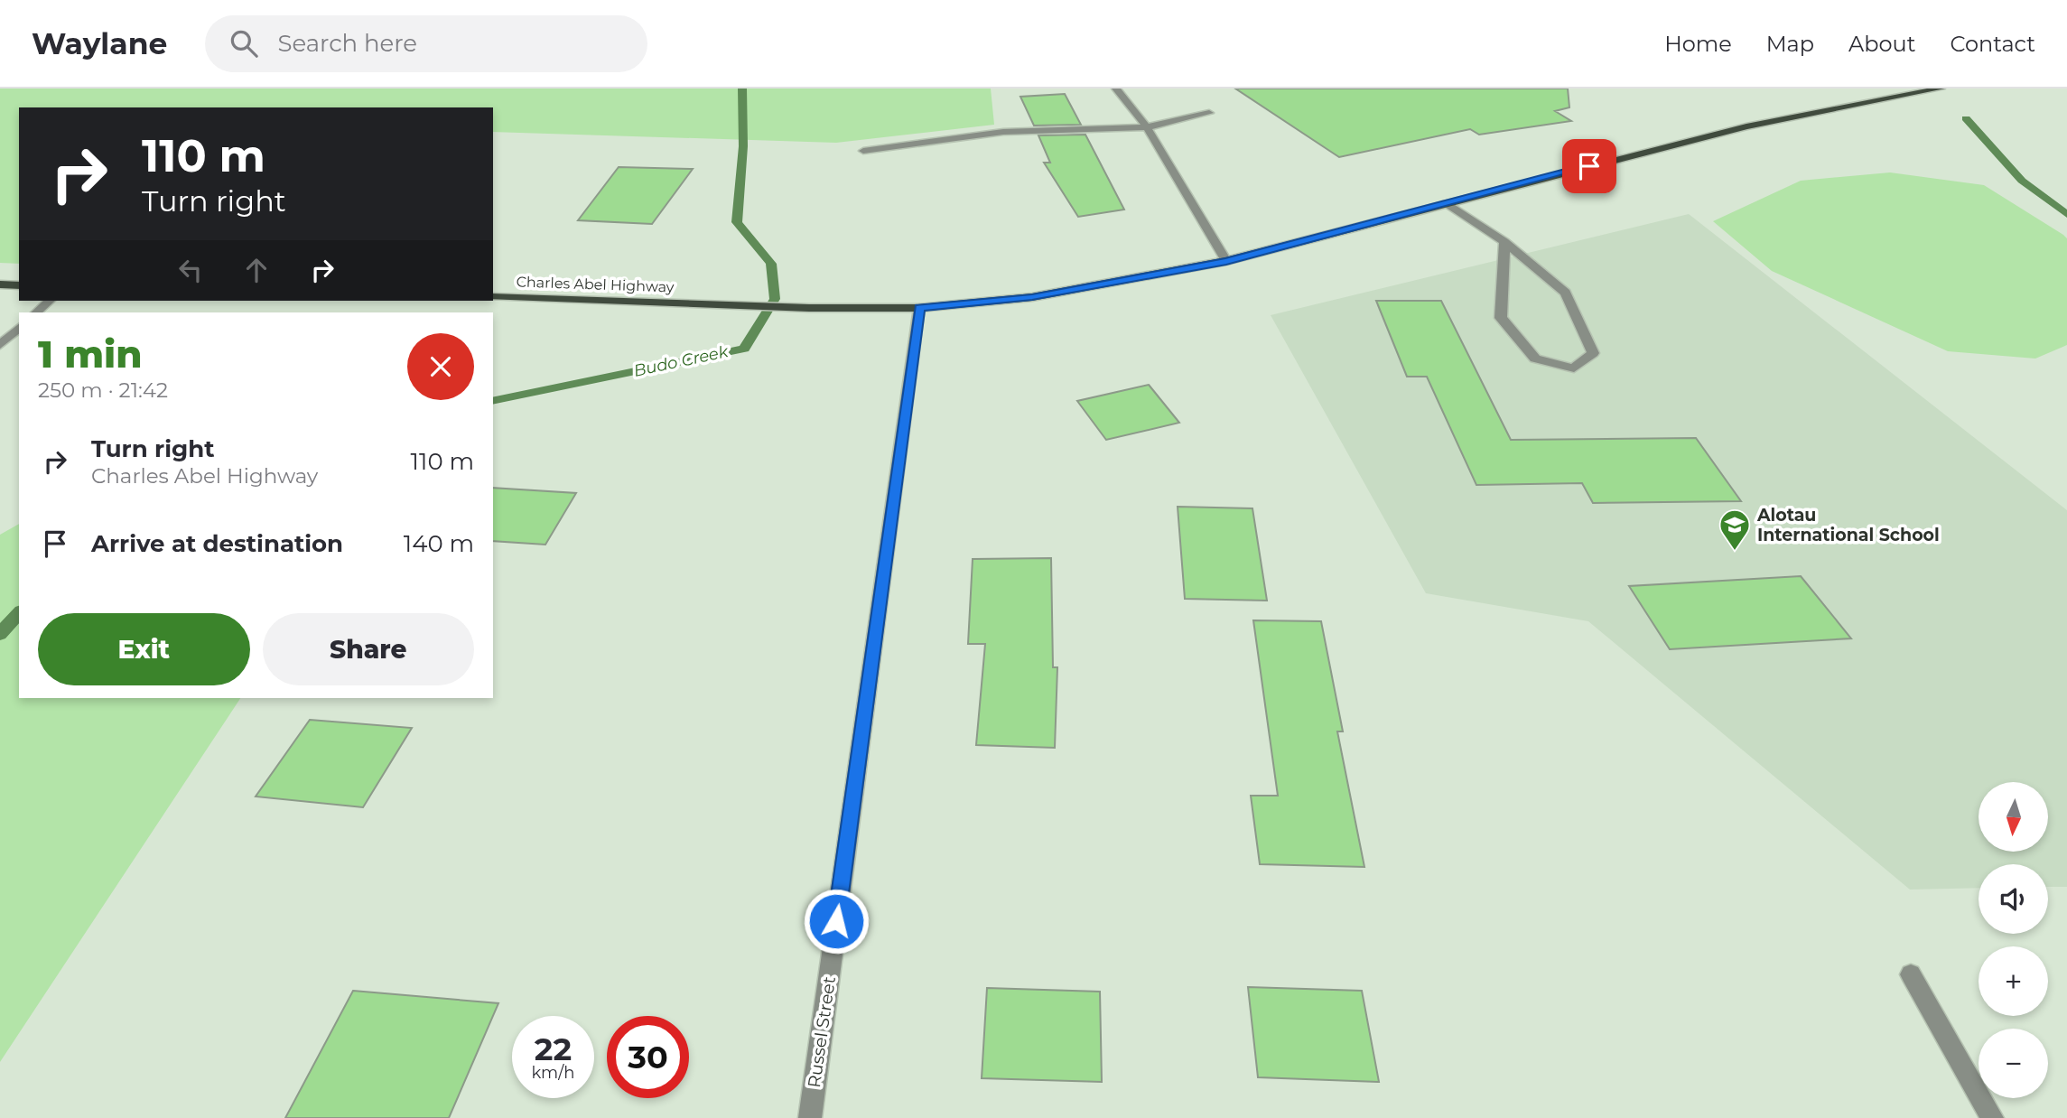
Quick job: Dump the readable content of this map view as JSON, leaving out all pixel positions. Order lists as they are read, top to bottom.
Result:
{
  "streets": {
    "main road": ["Charles Abel Highway"],
    "street": ["Russel Street"]
  },
  "crossings": [
    ["Charles Abel Highway", "Russel Street"]
  ],
  "water": ["Budo Creek"],
  "places": {
    "school or university": ["Alotau International School"]
  },
  "north": "bottom",
  "page": {
    "header": "Waylane",
    "search": "Search here",
    "nav": [
      "Home",
      "Map",
      "About",
      "Contact"
    ],
    "turn": ["110 m", "Turn right"],
    "heading": ["1 min", "250 m · 21:42"],
    "list": [
      {
        "name": "Turn right",
        "note": "Charles Abel Highway",
        "value": "110 m"
      },
      {
        "name": "Arrive at destination",
        "value": "140 m"
      }
    ],
    "buttons": ["Exit", "Share"],
    "map_buttons": ["+", "−"],
    "speed": "22 km/h",
    "limit": "30"
  }
}
